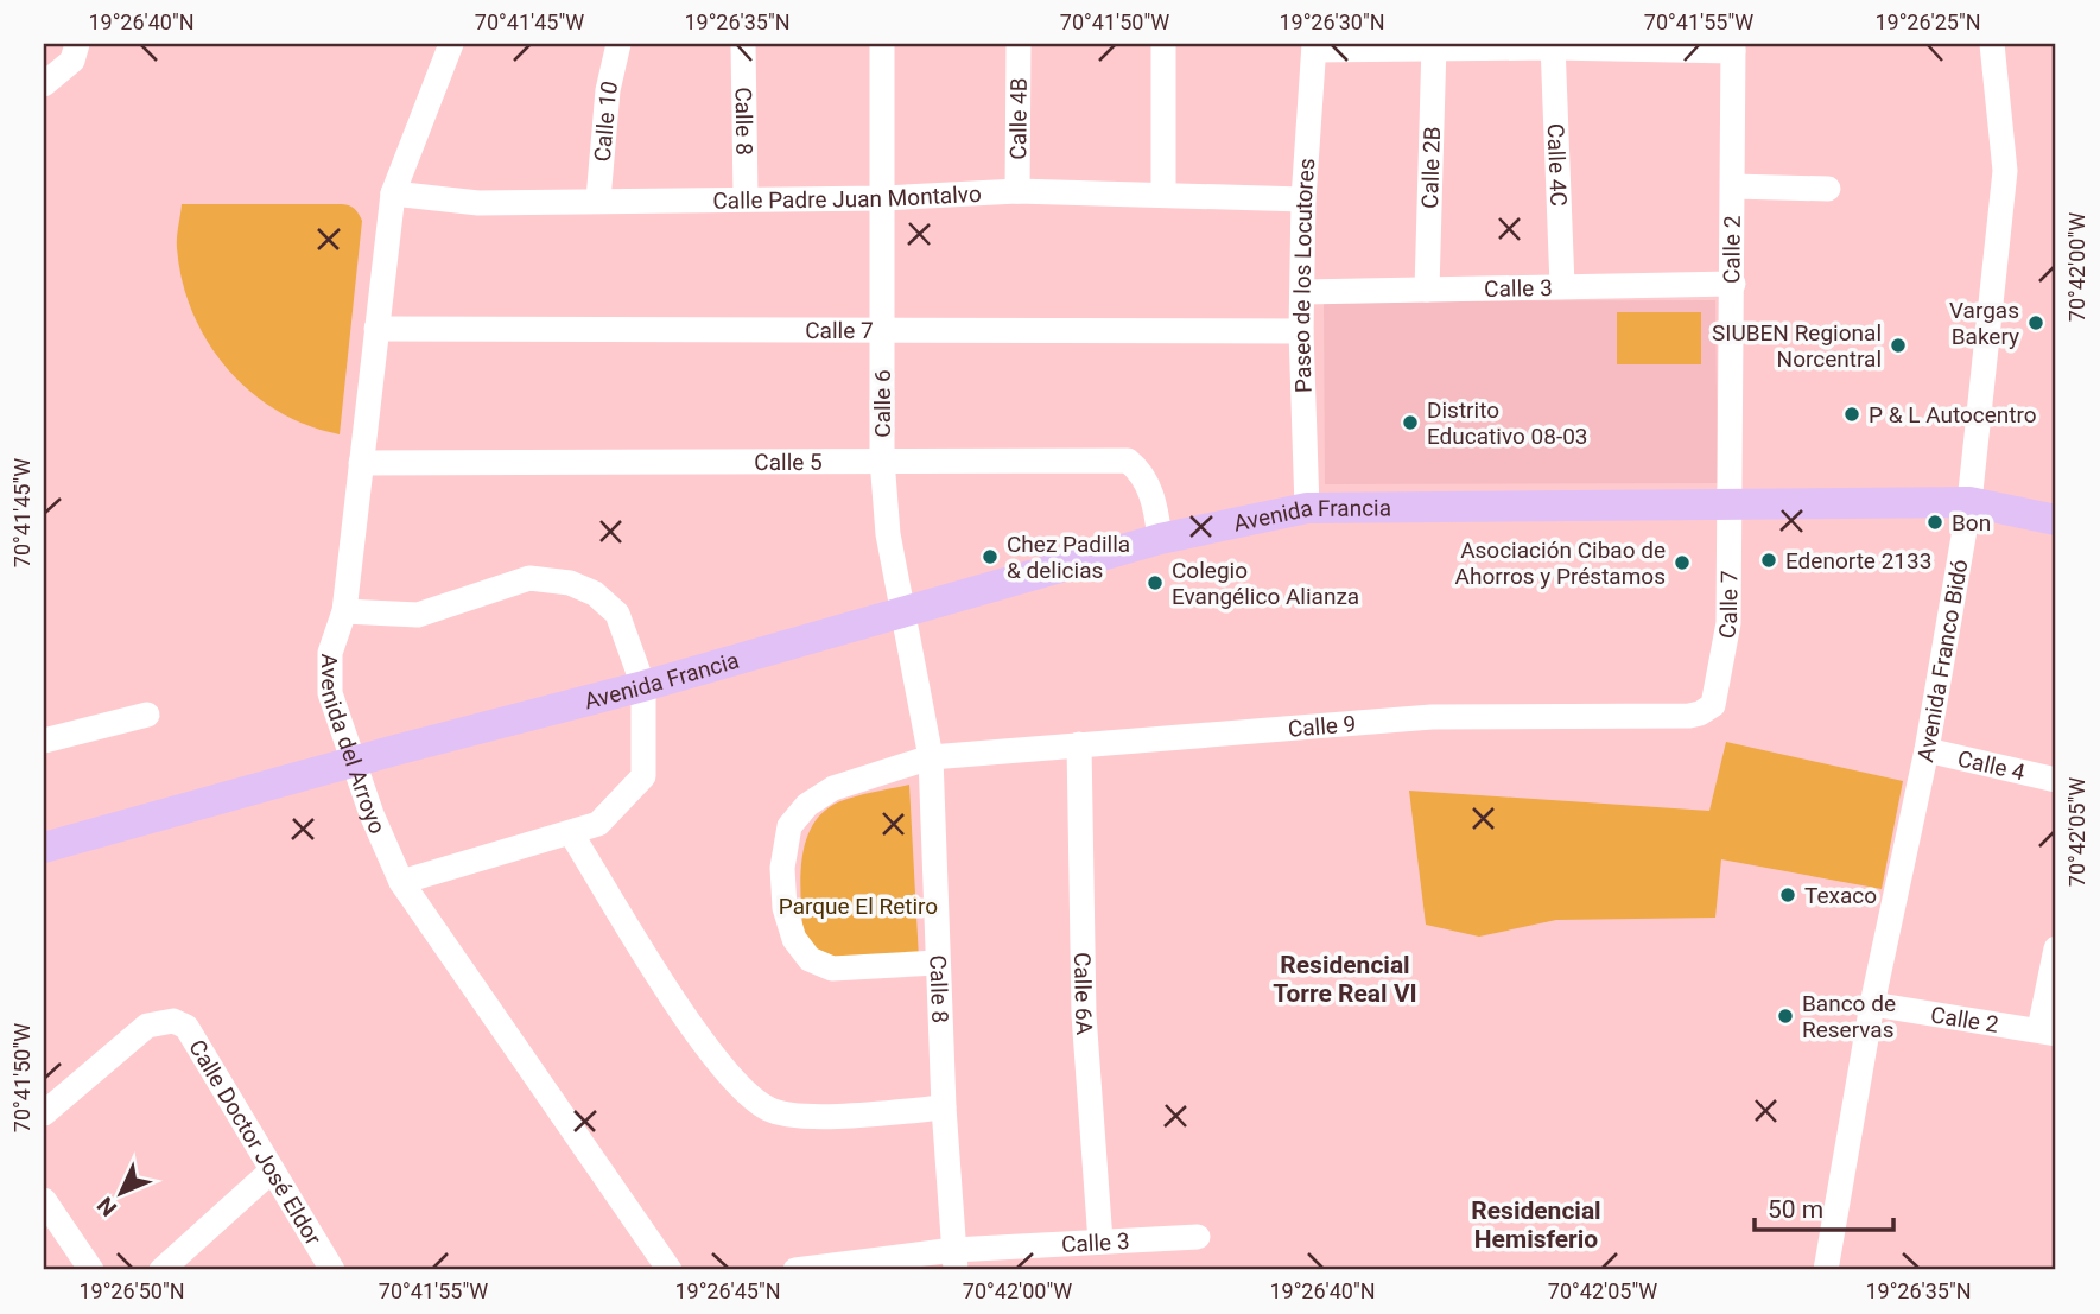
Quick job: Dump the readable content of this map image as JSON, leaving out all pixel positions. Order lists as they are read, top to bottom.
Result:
{
  "streets": {
    "main road": ["Avenida Francia"],
    "street": [
      "Calle 4B",
      "Calle 10",
      "Calle 8",
      "Calle 4C",
      "Calle 2B",
      "Calle Padre Juan Montalvo",
      "Calle 2",
      "Paseo de los Locutores",
      "Calle 3",
      "Calle 7",
      "Calle 6",
      "Calle 5",
      "Avenida Franco Bidó",
      "Calle 9",
      "Avenida del Arroyo",
      "Calle 4",
      "Calle 6A",
      "Calle Doctor José Eldor"
    ]
  },
  "crossings": [
    ["Calle 4B", "Calle Padre Juan Montalvo"],
    ["Calle 10", "Calle Padre Juan Montalvo"],
    ["Calle 8", "Calle Padre Juan Montalvo"],
    ["Calle 8", "Calle 3"],
    ["Calle 8", "Calle 6"],
    ["Calle 8", "Avenida Francia"],
    ["Calle 8", "Calle 9"],
    ["Calle 4C", "Calle 3"],
    ["Calle 2B", "Calle 3"],
    ["Calle Padre Juan Montalvo", "Paseo de los Locutores"],
    ["Calle Padre Juan Montalvo", "Calle 6"],
    ["Calle Padre Juan Montalvo", "Avenida del Arroyo"],
    ["Calle 2", "Calle 3"],
    ["Calle 2", "Calle 7"],
    ["Calle 2", "Avenida Francia"],
    ["Calle 2", "Avenida Franco Bidó"],
    ["Paseo de los Locutores", "Calle 3"],
    ["Paseo de los Locutores", "Calle 7"],
    ["Paseo de los Locutores", "Avenida Francia"],
    ["Calle 3", "Calle 6A"],
    ["Calle 7", "Calle 6"],
    ["Calle 7", "Avenida Francia"],
    ["Calle 7", "Calle 9"],
    ["Calle 7", "Avenida del Arroyo"],
    ["Calle 6", "Calle 5"],
    ["Calle 6", "Avenida Francia"],
    ["Calle 5", "Avenida Francia"],
    ["Calle 5", "Avenida del Arroyo"],
    ["Avenida Francia", "Avenida Franco Bidó"],
    ["Avenida Franco Bidó", "Calle 4"],
    ["Calle 9", "Calle 6A"]
  ],
  "districts": ["Residencial Torre Real VI", "Residencial Hemisferio"],
  "parks": ["Parque El Retiro"],
  "places": [
    "Vargas Bakery",
    "SIUBEN Regional Norcentral",
    "P & L Autocentro",
    "Distrito Educativo 08-03",
    "Bon",
    "Chez Padilla & delicias",
    "Edenorte 2133",
    "Asociación Cibao de Ahorros y Préstamos",
    "Colegio Evangélico Alianza",
    "Texaco",
    "Banco de Reservas"
  ],
  "scale_bar": "50 m",
  "north": "bottom left",
  "coordinates": [
    "19°26'40\"N",
    "70°41'45\"W",
    "19°26'35\"N",
    "70°41'50\"W",
    "19°26'30\"N",
    "70°41'55\"W",
    "19°26'25\"N",
    "70°42'00\"W",
    "70°42'05\"W",
    "19°26'50\"N",
    "19°26'45\"N"
  ]
}
